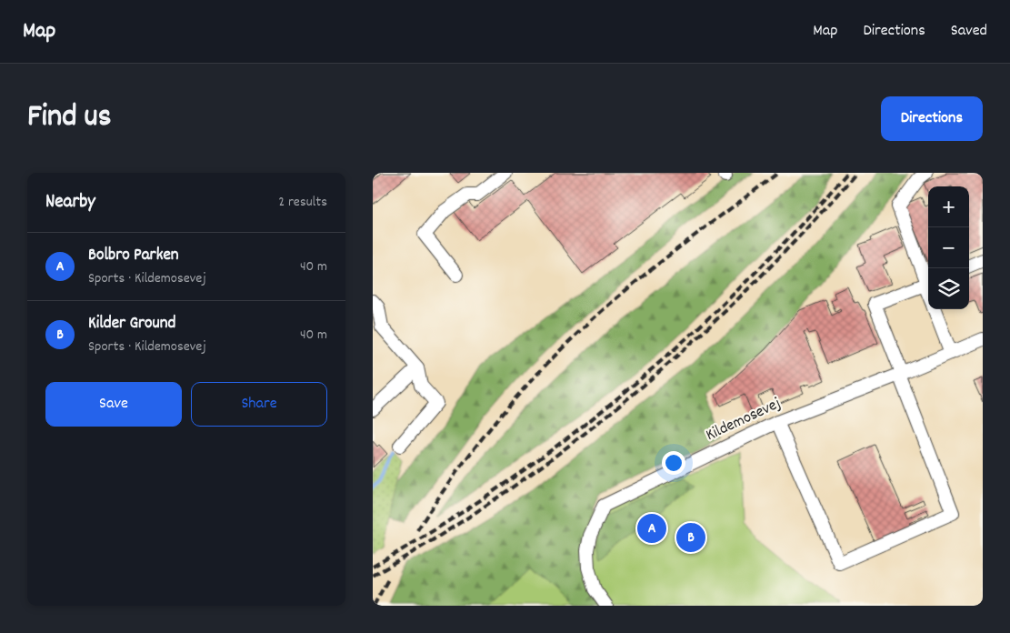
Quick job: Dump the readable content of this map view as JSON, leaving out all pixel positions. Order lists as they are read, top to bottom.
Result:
{
  "streets": {
    "street": ["Kildemosevej"]
  },
  "page": {
    "header": "Map",
    "nav": ["Map", "Directions", "Saved"],
    "title": "Find us",
    "buttons": [
      "Directions",
      ["Save", "Share"]
    ],
    "heading": ["Nearby", "2 results"],
    "map_buttons": ["+", "−"],
    "list": [
      {
        "mark": "A",
        "name": "Bolbro Parken",
        "note": "Sports · Kildemosevej",
        "value": "40 m"
      },
      {
        "mark": "B",
        "name": "Kilder Ground",
        "note": "Sports · Kildemosevej",
        "value": "40 m"
      }
    ],
    "pins": ["A", "B"]
  }
}
